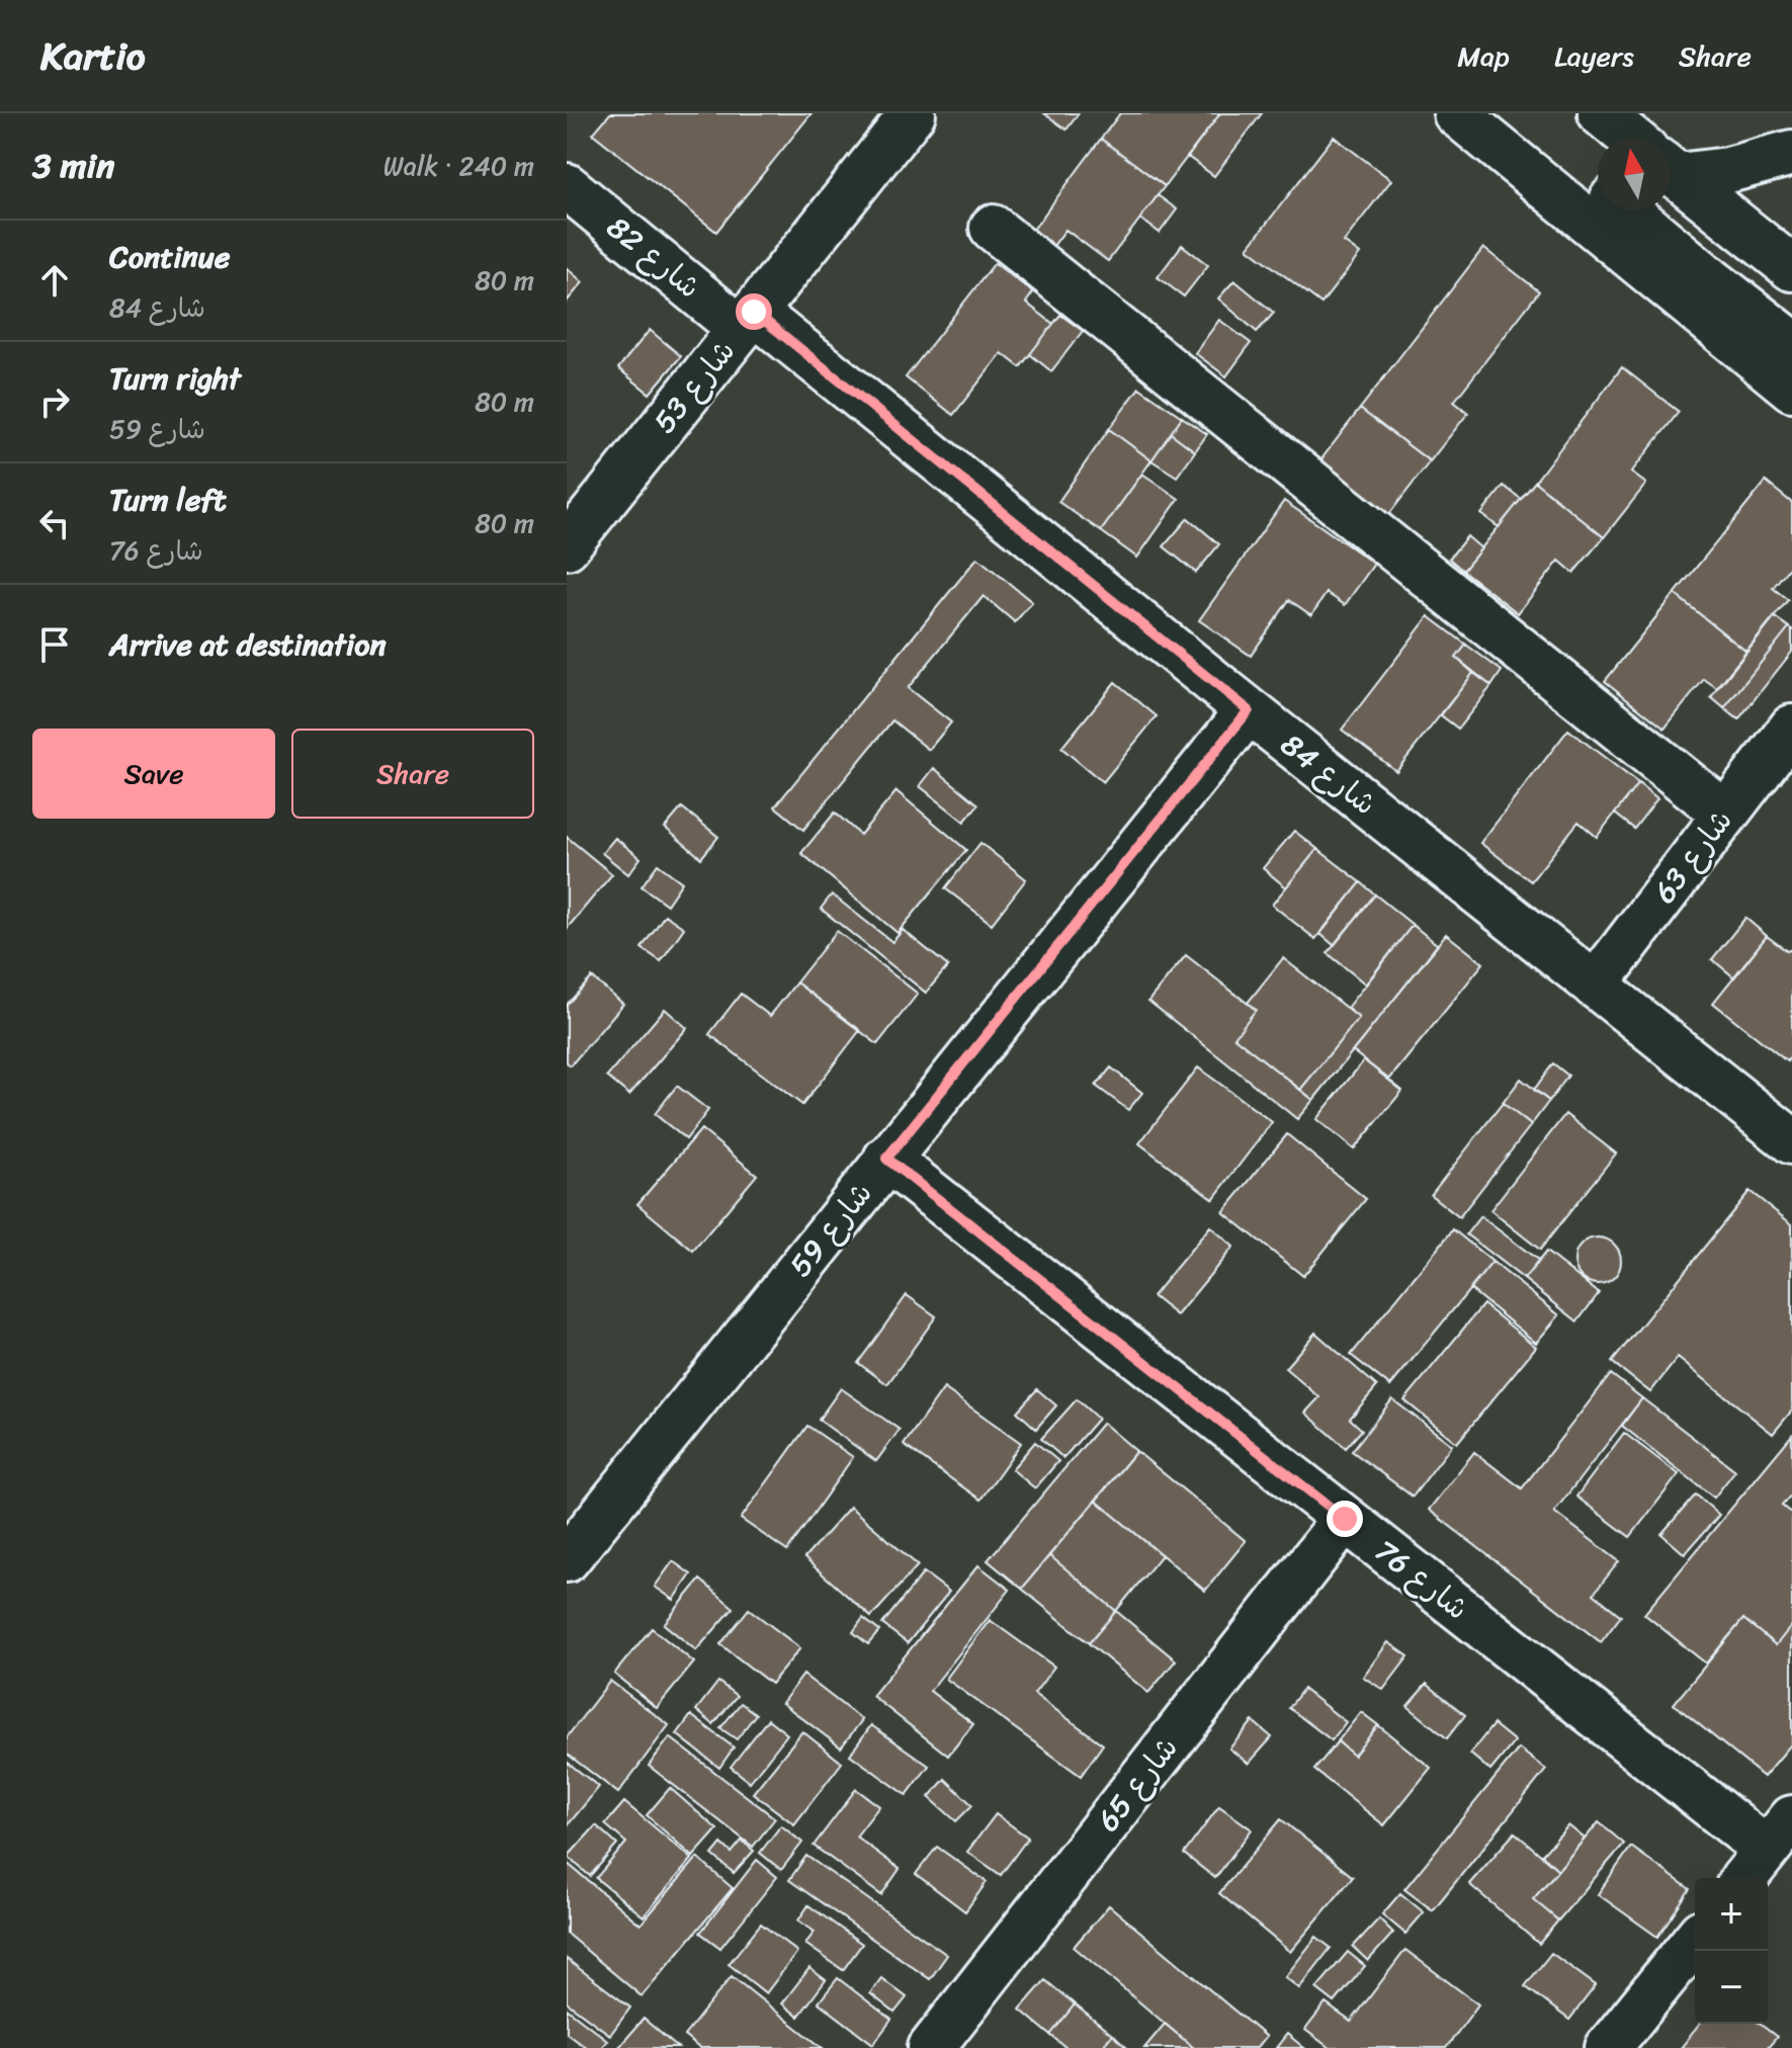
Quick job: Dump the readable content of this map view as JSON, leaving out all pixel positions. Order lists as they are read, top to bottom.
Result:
{
  "streets": {
    "street": [
      "شارع 82",
      "شارع 53",
      "شارع 84",
      "شارع 63",
      "شارع 59",
      "شارع 76",
      "شارع 65"
    ]
  },
  "crossings": [
    ["شارع 82", "شارع 53"],
    ["شارع 82", "شارع 84"],
    ["شارع 53", "شارع 84"],
    ["شارع 84", "شارع 63"],
    ["شارع 84", "شارع 59"],
    ["شارع 59", "شارع 76"],
    ["شارع 76", "شارع 65"]
  ],
  "north": "top",
  "page": {
    "header": "Kartio",
    "nav": ["Map", "Layers", "Share"],
    "heading": ["3 min", "Walk · 240 m"],
    "list": [
      ["Continue", "شارع 84", "80 m"],
      ["Turn right", "شارع 59", "80 m"],
      ["Turn left", "شارع 76", "80 m"],
      "Arrive at destination"
    ],
    "buttons": ["Save", "Share"],
    "map_buttons": ["+", "−"]
  }
}
